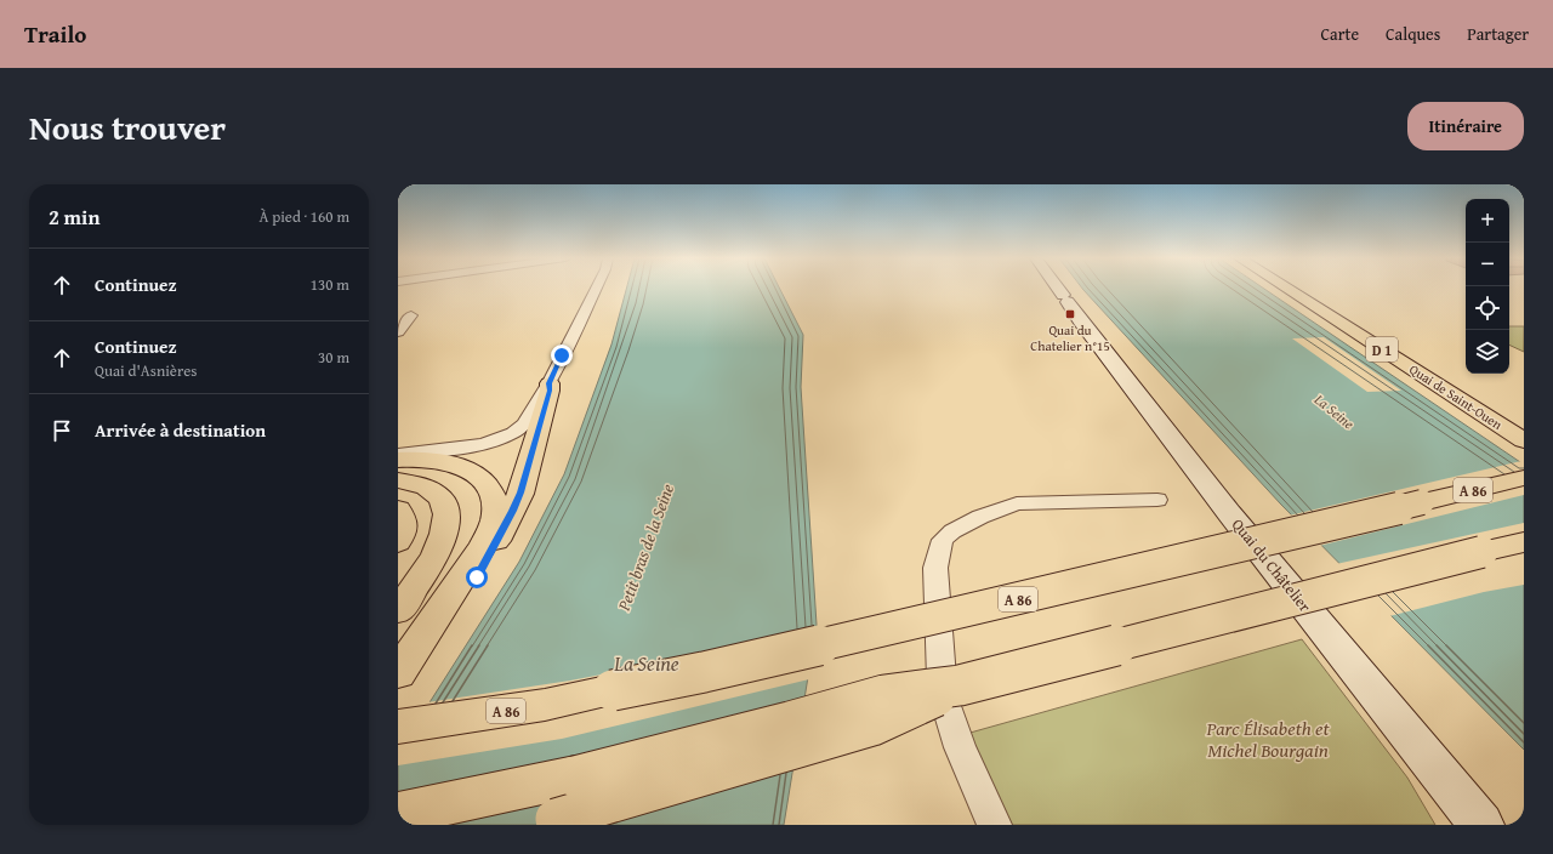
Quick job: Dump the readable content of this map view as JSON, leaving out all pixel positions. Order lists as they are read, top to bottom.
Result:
{
  "streets": {
    "main road": ["D 1", "Quai de Saint-Ouen", "A 86"],
    "street": ["Quai du Châtelier"]
  },
  "water": ["La Seine", "Petit bras de la Seine"],
  "parks": ["Parc Élisabeth et Michel Bourgain"],
  "places": {
    "transit": ["Quai du Chatelier n°15"]
  },
  "page": {
    "header": "Trailo",
    "nav": ["Carte", "Calques", "Partager"],
    "title": "Nous trouver",
    "buttons": "Itinéraire",
    "heading": ["2 min", "À pied · 160 m"],
    "map_buttons": ["+", "−"],
    "list": [
      ["Continuez", "130 m"],
      ["Continuez", "Quai d'Asnières", "30 m"],
      "Arrivée à destination"
    ]
  }
}
